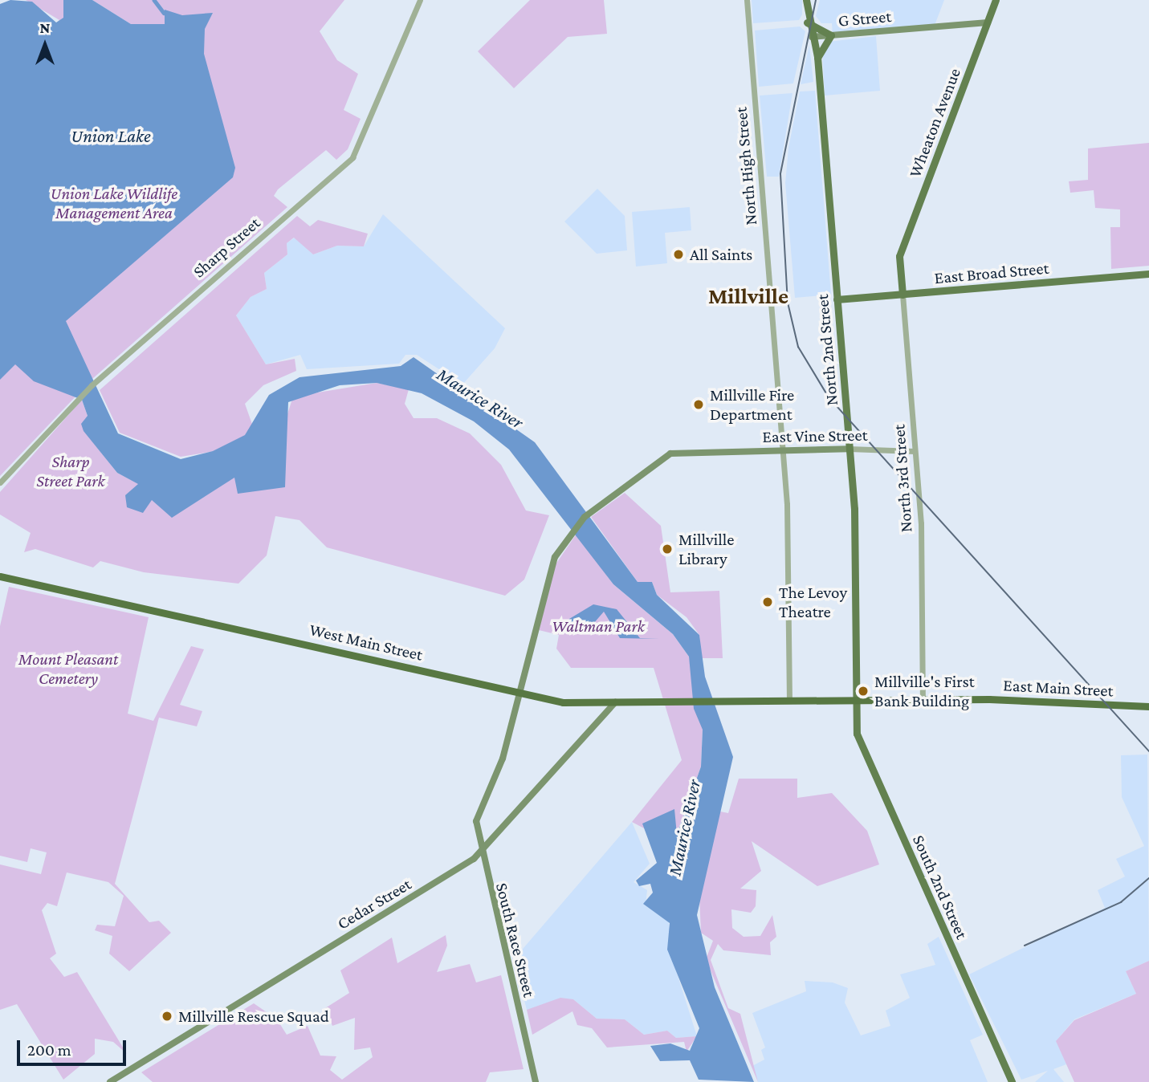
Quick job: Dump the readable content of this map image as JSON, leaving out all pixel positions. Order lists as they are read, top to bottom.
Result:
{
  "streets": {
    "highway": ["West Main Street", "East Main Street"],
    "main road": [
      "G Street",
      "Wheaton Avenue",
      "East Broad Street",
      "North 2nd Street",
      "East Vine Street",
      "North 3rd Street",
      "South 2nd Street",
      "Cedar Street",
      "South Race Street"
    ],
    "street": ["North High Street", "Sharp Street"]
  },
  "crossings": [
    ["G Street", "Wheaton Avenue"],
    ["G Street", "North 2nd Street"],
    ["Wheaton Avenue", "North 3rd Street"],
    ["North High Street", "East Vine Street"],
    ["North High Street", "East Main Street"],
    ["East Broad Street", "North 2nd Street"],
    ["East Broad Street", "North 3rd Street"],
    ["North 2nd Street", "East Vine Street"],
    ["North 2nd Street", "East Main Street"],
    ["North 2nd Street", "South 2nd Street"],
    ["East Vine Street", "North 3rd Street"],
    ["East Vine Street", "South Race Street"],
    ["North 3rd Street", "East Main Street"],
    ["West Main Street", "East Main Street"],
    ["West Main Street", "Cedar Street"],
    ["West Main Street", "South Race Street"],
    ["East Main Street", "South 2nd Street"],
    ["Cedar Street", "South Race Street"]
  ],
  "districts": ["Millville"],
  "water": ["Union Lake", "Maurice River"],
  "parks": [
    "Union Lake Wildlife Management Area",
    "Sharp Street Park",
    "Waltman Park",
    "Mount Pleasant Cemetery"
  ],
  "places": [
    "All Saints",
    "Millville Fire Department",
    "Millville Library",
    "The Levoy Theatre",
    "Millville's First Bank Building",
    "Millville Rescue Squad"
  ],
  "scale_bar": "200 m",
  "north": "top"
}
